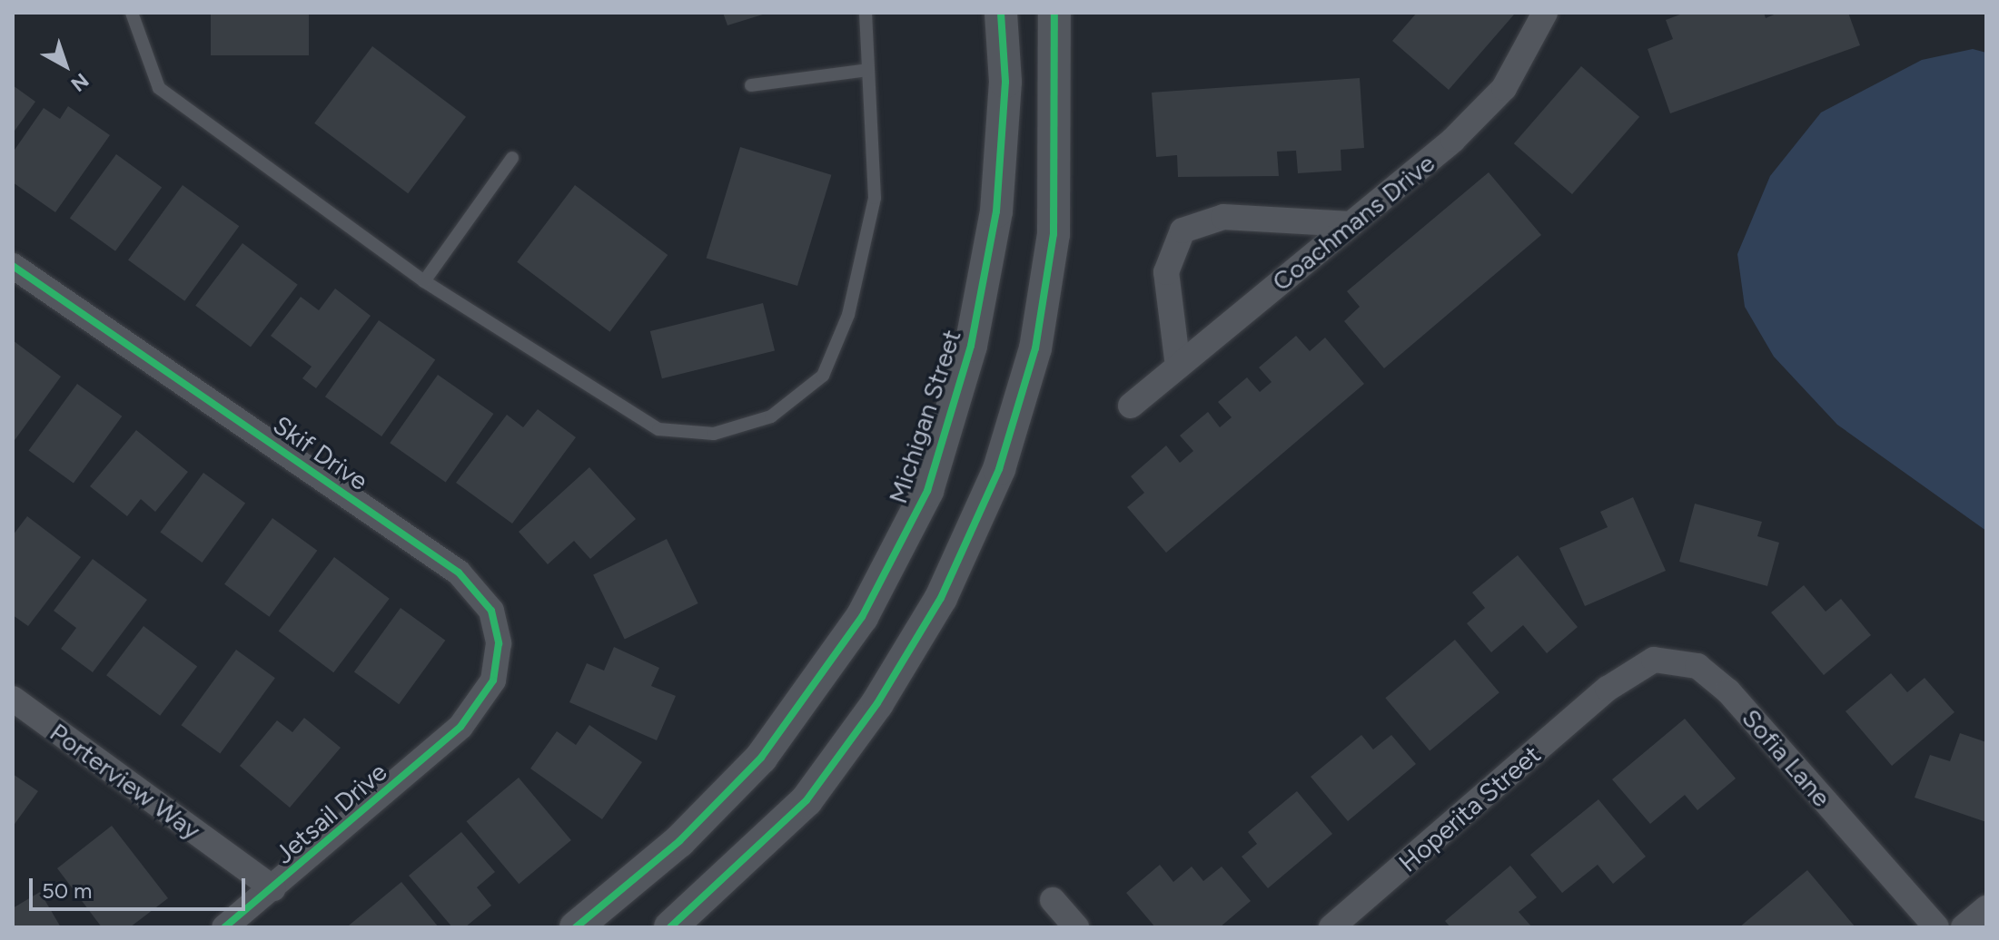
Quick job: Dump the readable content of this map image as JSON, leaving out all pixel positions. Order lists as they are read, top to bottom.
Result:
{
  "streets": {
    "street": [
      "Coachmans Drive",
      "Michigan Street",
      "Skif Drive",
      "Sofia Lane",
      "Porterview Way",
      "Hoperita Street",
      "Jetsail Drive"
    ]
  },
  "crossings": [
    ["Skif Drive", "Jetsail Drive"],
    ["Sofia Lane", "Hoperita Street"],
    ["Porterview Way", "Jetsail Drive"]
  ],
  "scale_bar": "50 m",
  "north": "bottom right"
}
